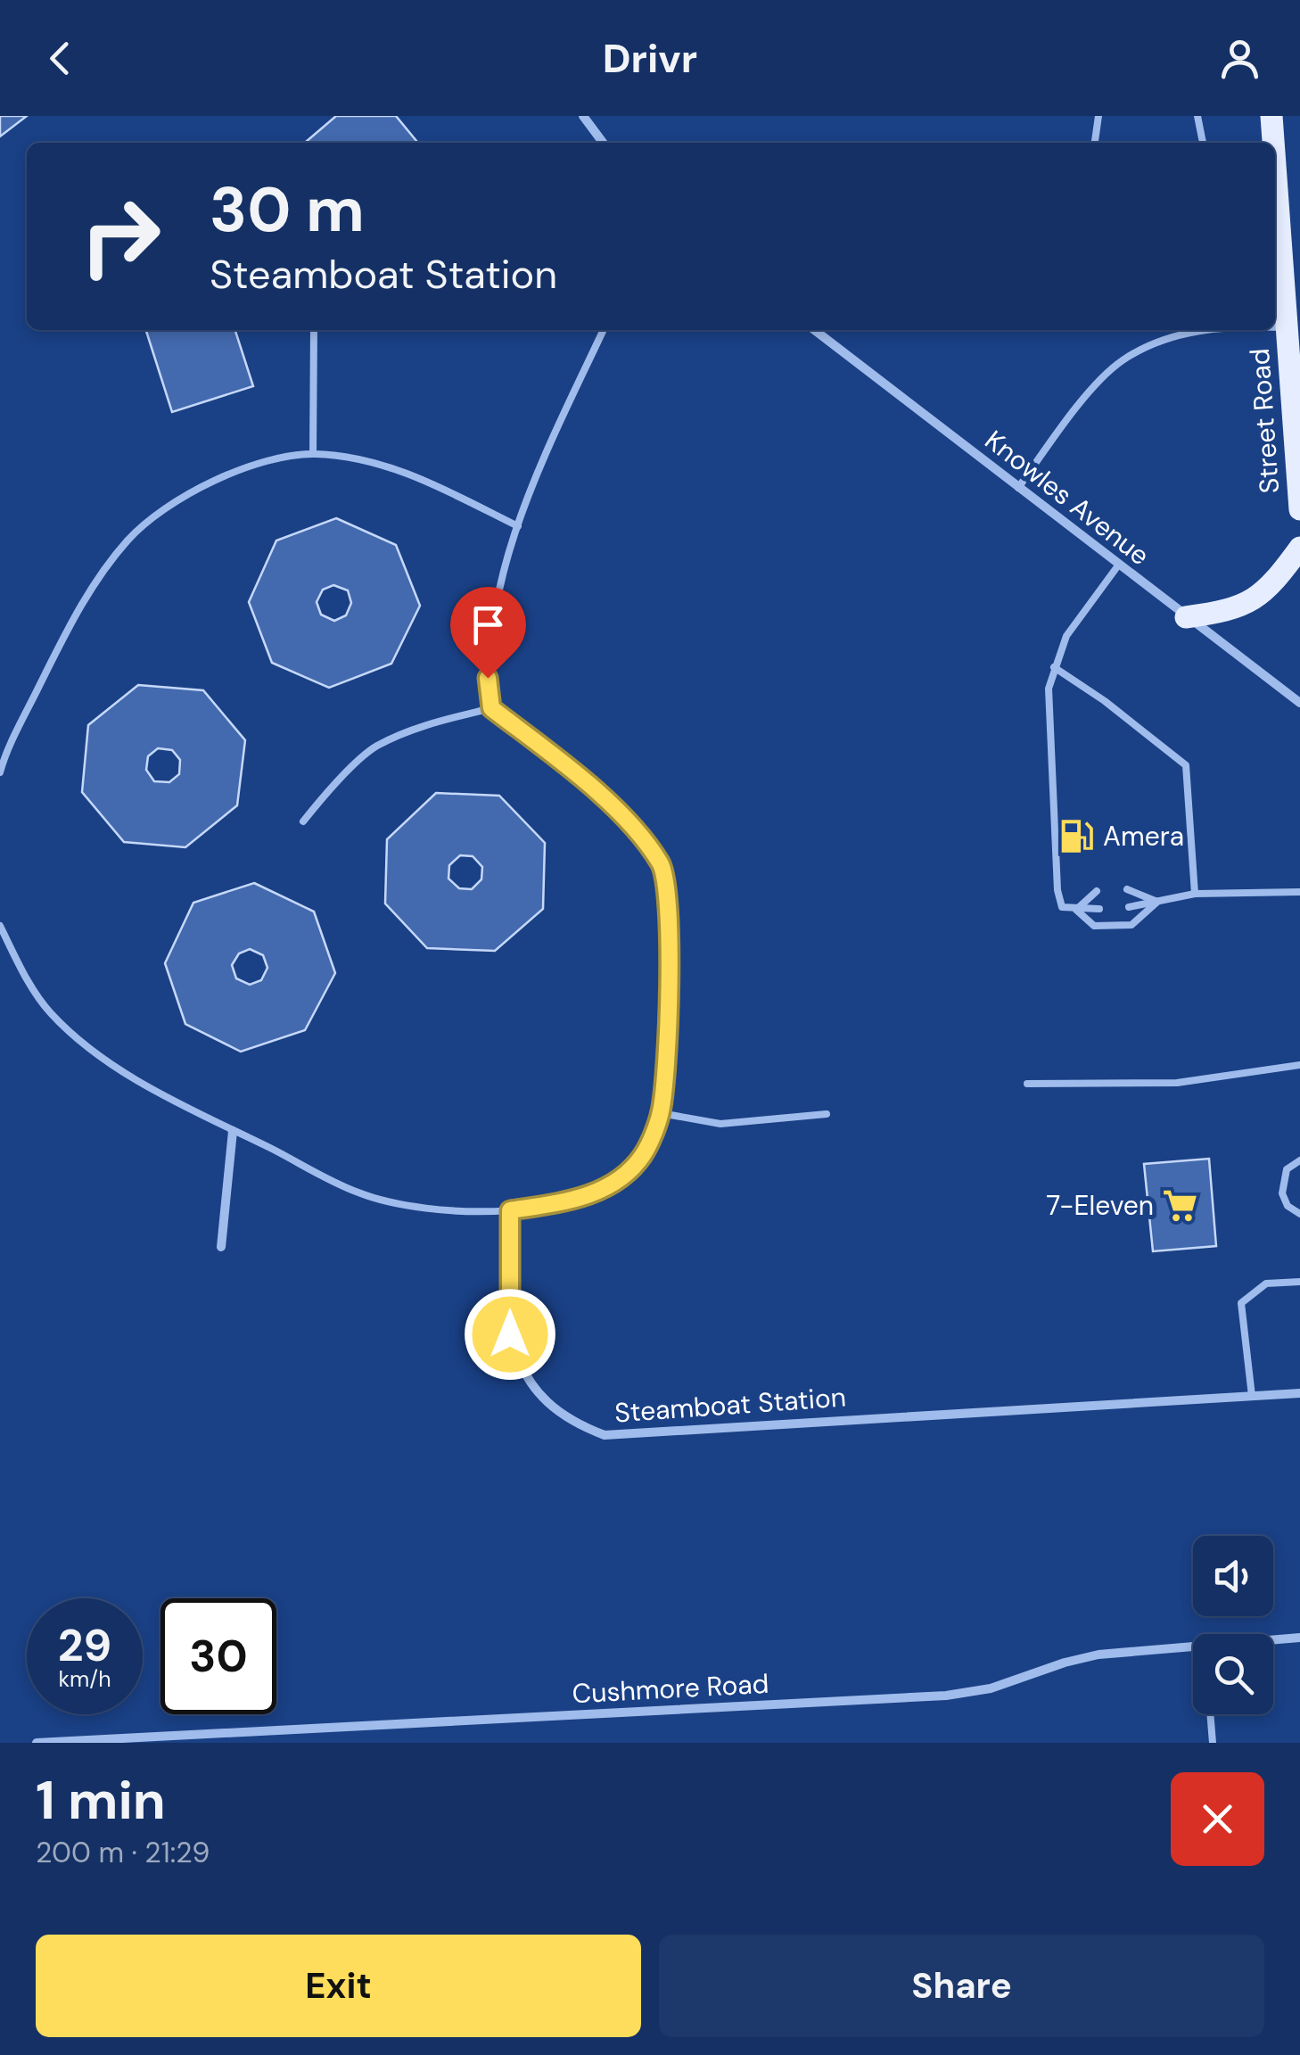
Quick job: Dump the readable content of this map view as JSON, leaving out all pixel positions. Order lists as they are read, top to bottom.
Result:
{
  "streets": {
    "main road": ["Street Road"],
    "street": ["Knowles Avenue", "Steamboat Station", "Cushmore Road"]
  },
  "places": {
    "fuel station": ["Amera"],
    "supermarket": ["7-Eleven"]
  },
  "page": {
    "header": "Drivr",
    "turn": ["30 m", "Steamboat Station"],
    "speed": "29 km/h",
    "limit": "30",
    "heading": ["1 min", "200 m · 21:29"],
    "buttons": ["Exit", "Share"]
  }
}
